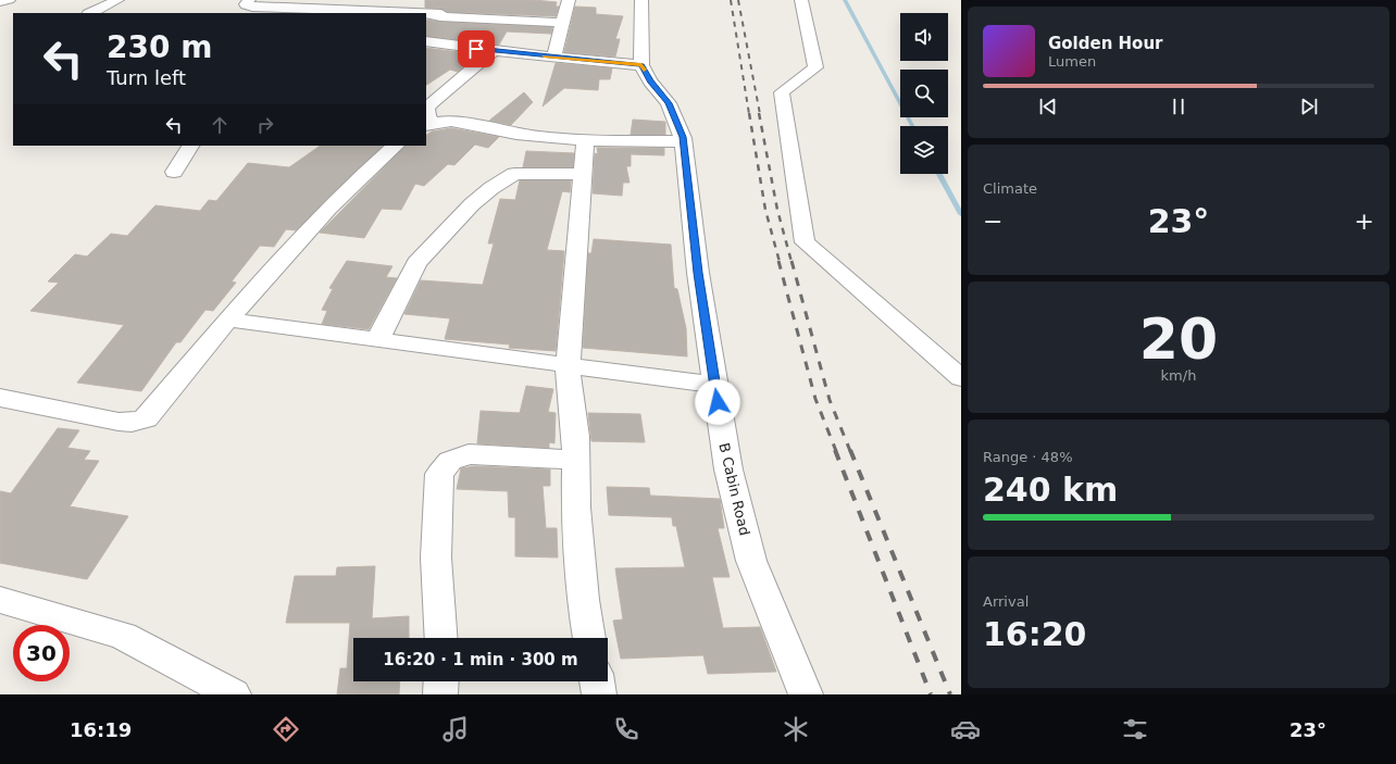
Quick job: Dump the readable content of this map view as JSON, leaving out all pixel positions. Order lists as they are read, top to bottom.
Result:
{
  "streets": {
    "street": ["B Cabin Road"]
  },
  "page": {
    "turn": ["230 m", "Turn left"],
    "song": ["Golden Hour", "Lumen"],
    "tile": [
      "Climate",
      ["20", "km/h"],
      ["Range · 48%", "240 km"],
      ["Arrival", "16:20"]
    ],
    "heat": ["−", "23°", "+"],
    "limit": "30",
    "trip": "16:20 · 1 min · 300 m",
    "tabs": ["16:19", "23°"]
  }
}
